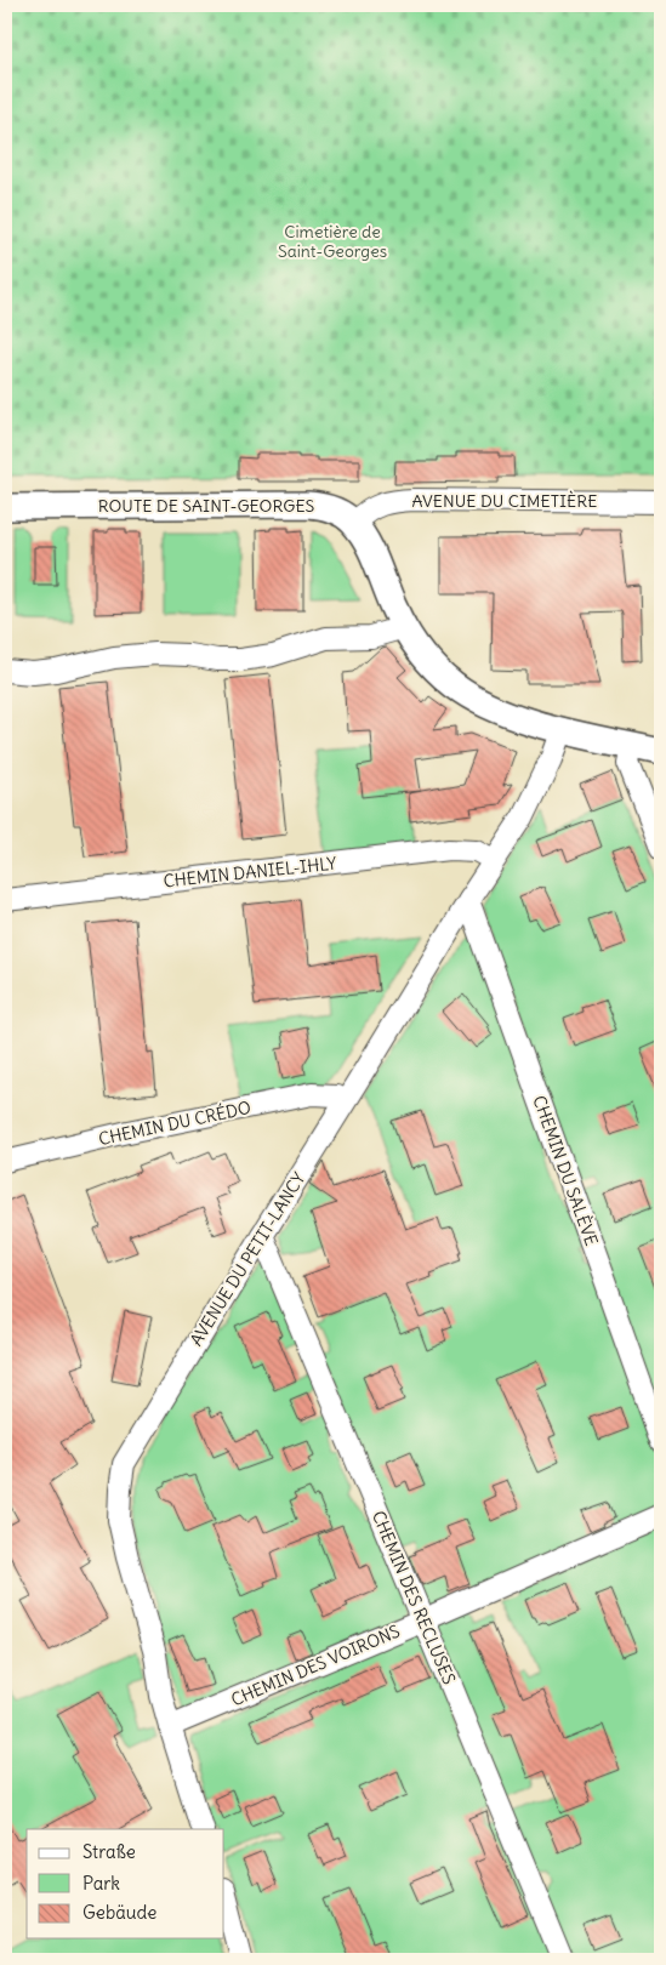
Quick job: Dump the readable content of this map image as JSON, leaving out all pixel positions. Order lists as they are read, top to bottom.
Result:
{
  "streets": {
    "street": [
      "AVENUE DU CIMETIÈRE",
      "ROUTE DE SAINT-GEORGES",
      "CHEMIN DANIEL-IHLY",
      "CHEMIN DU CRÉDO",
      "CHEMIN DU SALÈVE",
      "AVENUE DU PETIT-LANCY",
      "CHEMIN DES RECLUSES",
      "CHEMIN DES VOIRONS"
    ]
  },
  "crossings": [
    ["AVENUE DU CIMETIÈRE", "ROUTE DE SAINT-GEORGES"],
    ["ROUTE DE SAINT-GEORGES", "AVENUE DU PETIT-LANCY"],
    ["CHEMIN DANIEL-IHLY", "AVENUE DU PETIT-LANCY"],
    ["CHEMIN DU CRÉDO", "AVENUE DU PETIT-LANCY"],
    ["CHEMIN DU SALÈVE", "AVENUE DU PETIT-LANCY"],
    ["AVENUE DU PETIT-LANCY", "CHEMIN DES RECLUSES"],
    ["AVENUE DU PETIT-LANCY", "CHEMIN DES VOIRONS"],
    ["CHEMIN DES RECLUSES", "CHEMIN DES VOIRONS"]
  ],
  "parks": ["Cimetière de Saint-Georges"],
  "legend": ["Straße", "Park", "Gebäude"]
}
